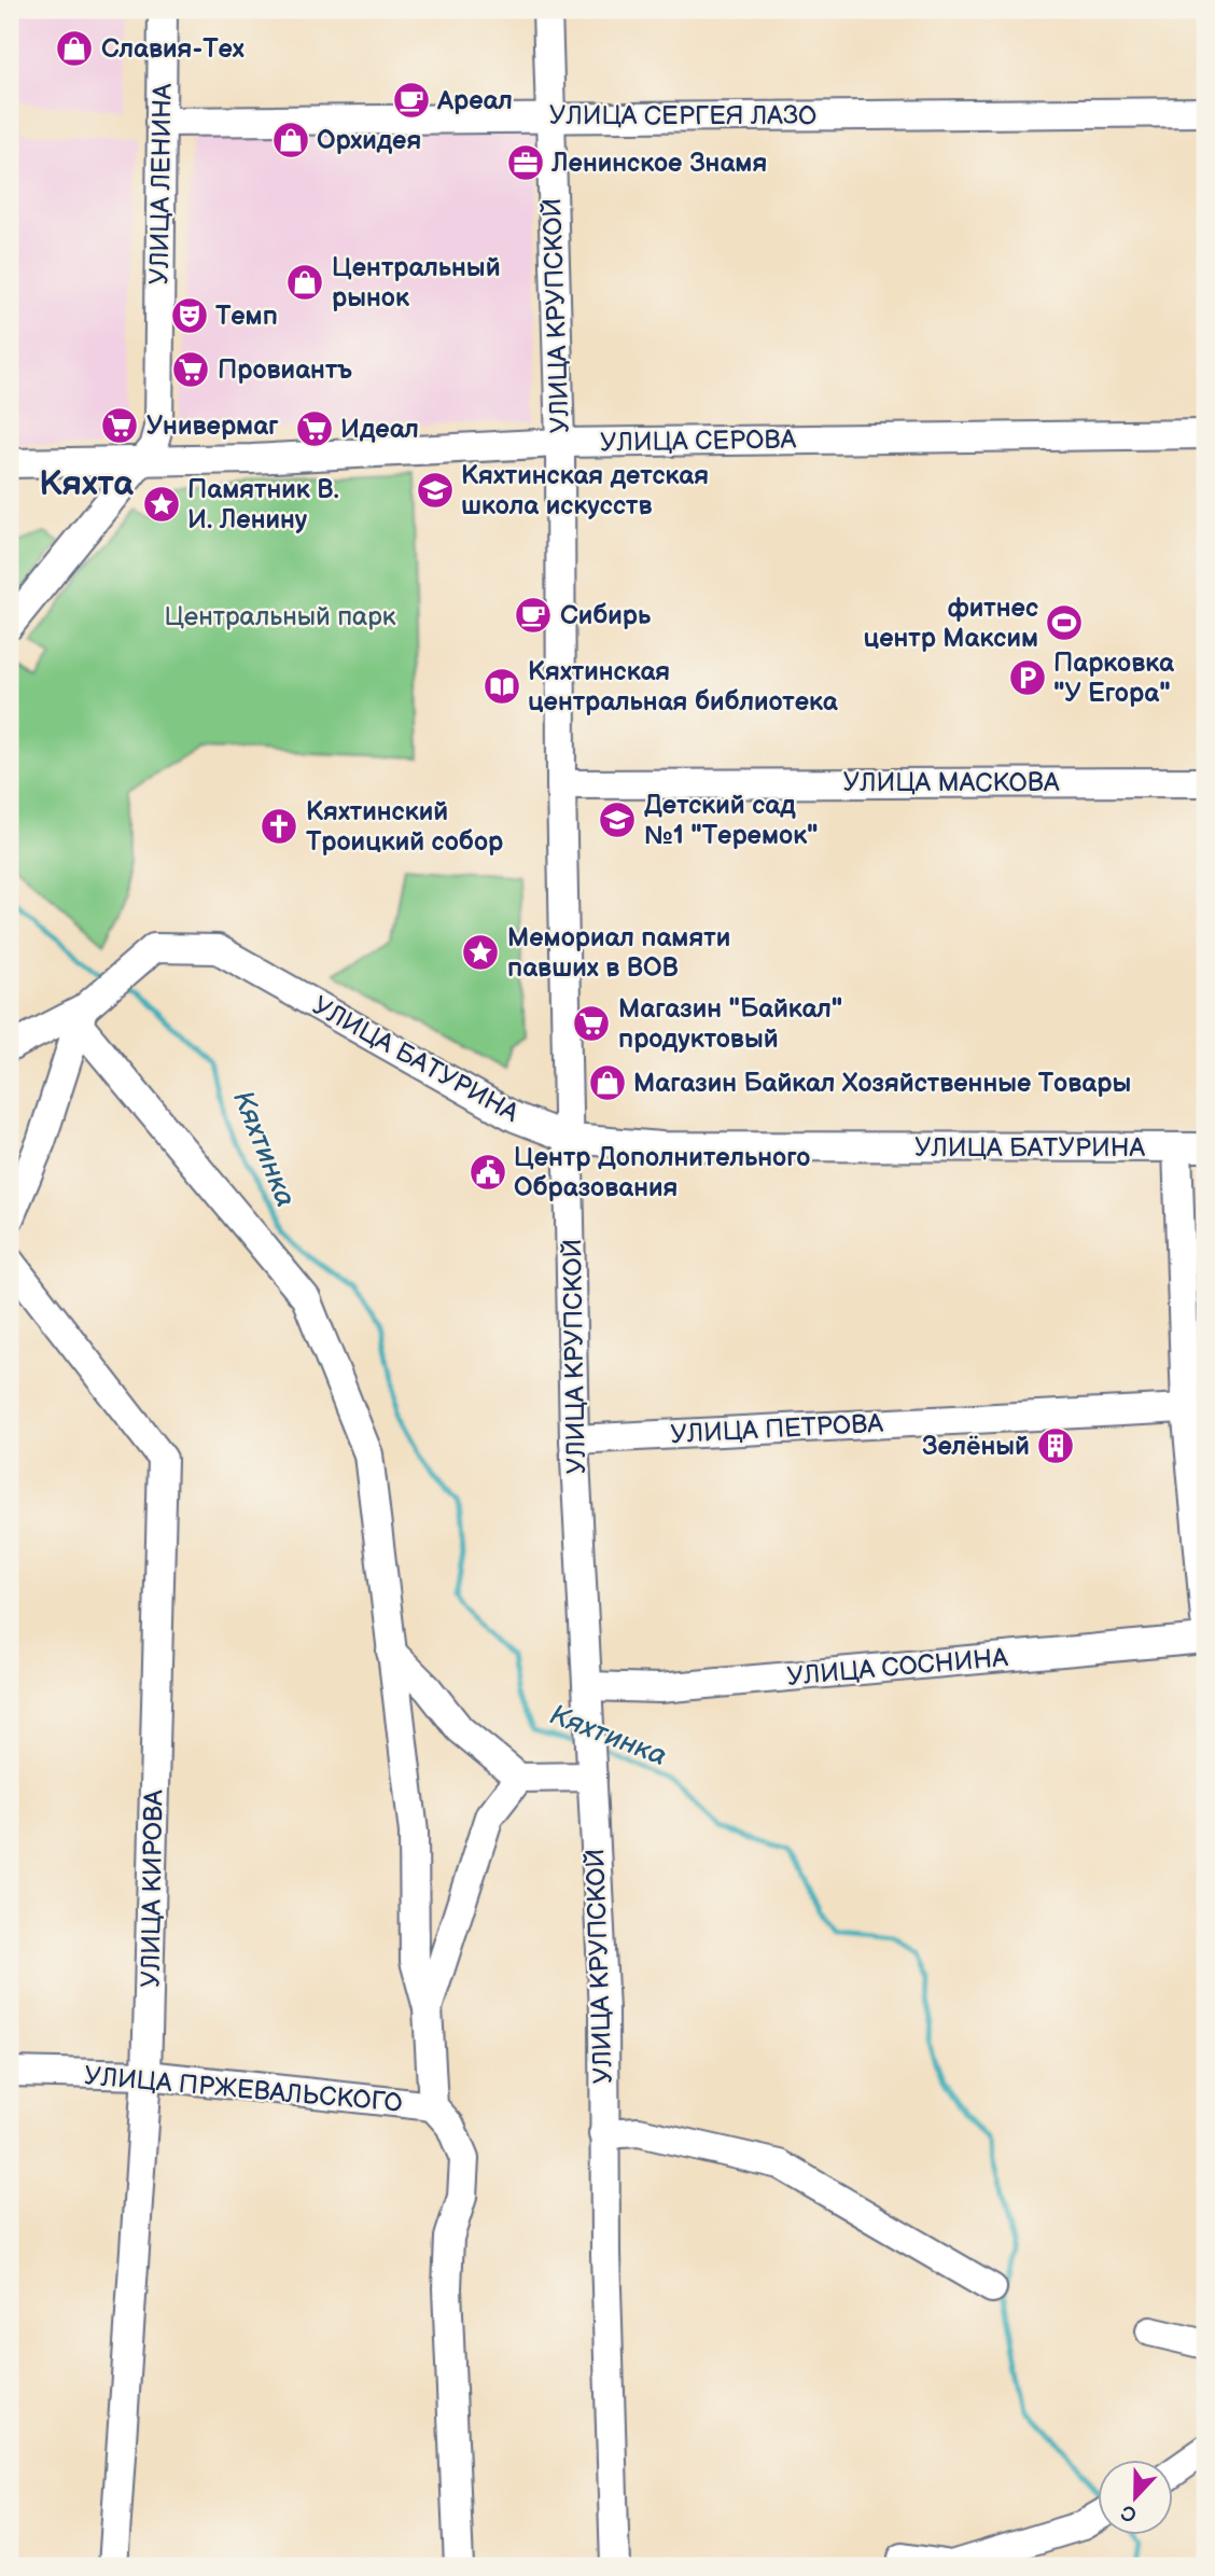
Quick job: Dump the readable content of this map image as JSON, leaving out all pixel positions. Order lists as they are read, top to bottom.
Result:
{
  "streets": {
    "street": [
      "УЛИЦА СЕРГЕЯ ЛАЗО",
      "УЛИЦА ЛЕНИНА",
      "УЛИЦА КРУПСКОЙ",
      "УЛИЦА СЕРОВА",
      "УЛИЦА МАСКОВА",
      "УЛИЦА БАТУРИНА",
      "УЛИЦА ПЕТРОВА",
      "УЛИЦА СОСНИНА",
      "УЛИЦА КИРОВА",
      "УЛИЦА ПРЖЕВАЛЬСКОГО"
    ]
  },
  "crossings": [
    ["УЛИЦА СЕРГЕЯ ЛАЗО", "УЛИЦА ЛЕНИНА"],
    ["УЛИЦА СЕРГЕЯ ЛАЗО", "УЛИЦА КРУПСКОЙ"],
    ["УЛИЦА ЛЕНИНА", "УЛИЦА СЕРОВА"],
    ["УЛИЦА КРУПСКОЙ", "УЛИЦА СЕРОВА"],
    ["УЛИЦА КРУПСКОЙ", "УЛИЦА МАСКОВА"],
    ["УЛИЦА КРУПСКОЙ", "УЛИЦА БАТУРИНА"],
    ["УЛИЦА КРУПСКОЙ", "УЛИЦА ПЕТРОВА"],
    ["УЛИЦА КРУПСКОЙ", "УЛИЦА СОСНИНА"],
    ["УЛИЦА КИРОВА", "УЛИЦА ПРЖЕВАЛЬСКОГО"]
  ],
  "districts": ["Кяхта"],
  "water": ["Кяхтинка"],
  "parks": ["Центральный парк"],
  "places": {
    "shop": [
      "Славия-Тех",
      "Орхидея",
      "Центральный рынок",
      "Магазин Байкал Хозяйственные Товары"
    ],
    "cafe": ["Ареал", "Сибирь"],
    "office": ["Ленинское Знамя"],
    "theatre": ["Темп"],
    "supermarket": [
      "Провиантъ",
      "Универмаг",
      "Идеал",
      "Магазин \"Байкал\" продуктовый"
    ],
    "school or university": ["Кяхтинская детская школа искусств", "Детский сад №1 \"Теремок\""],
    "place": ["Памятник В. И. Ленину", "Мемориал памяти павших в ВОВ"],
    "sports": ["фитнес центр Максим"],
    "parking": ["Парковка \"У Егора\""],
    "library": ["Кяхтинская центральная библиотека"],
    "church": ["Кяхтинский Троицкий собор"],
    "public building": ["Центр Дополнительного Образования"],
    "building": ["Зелёный"]
  },
  "north": "bottom"
}
